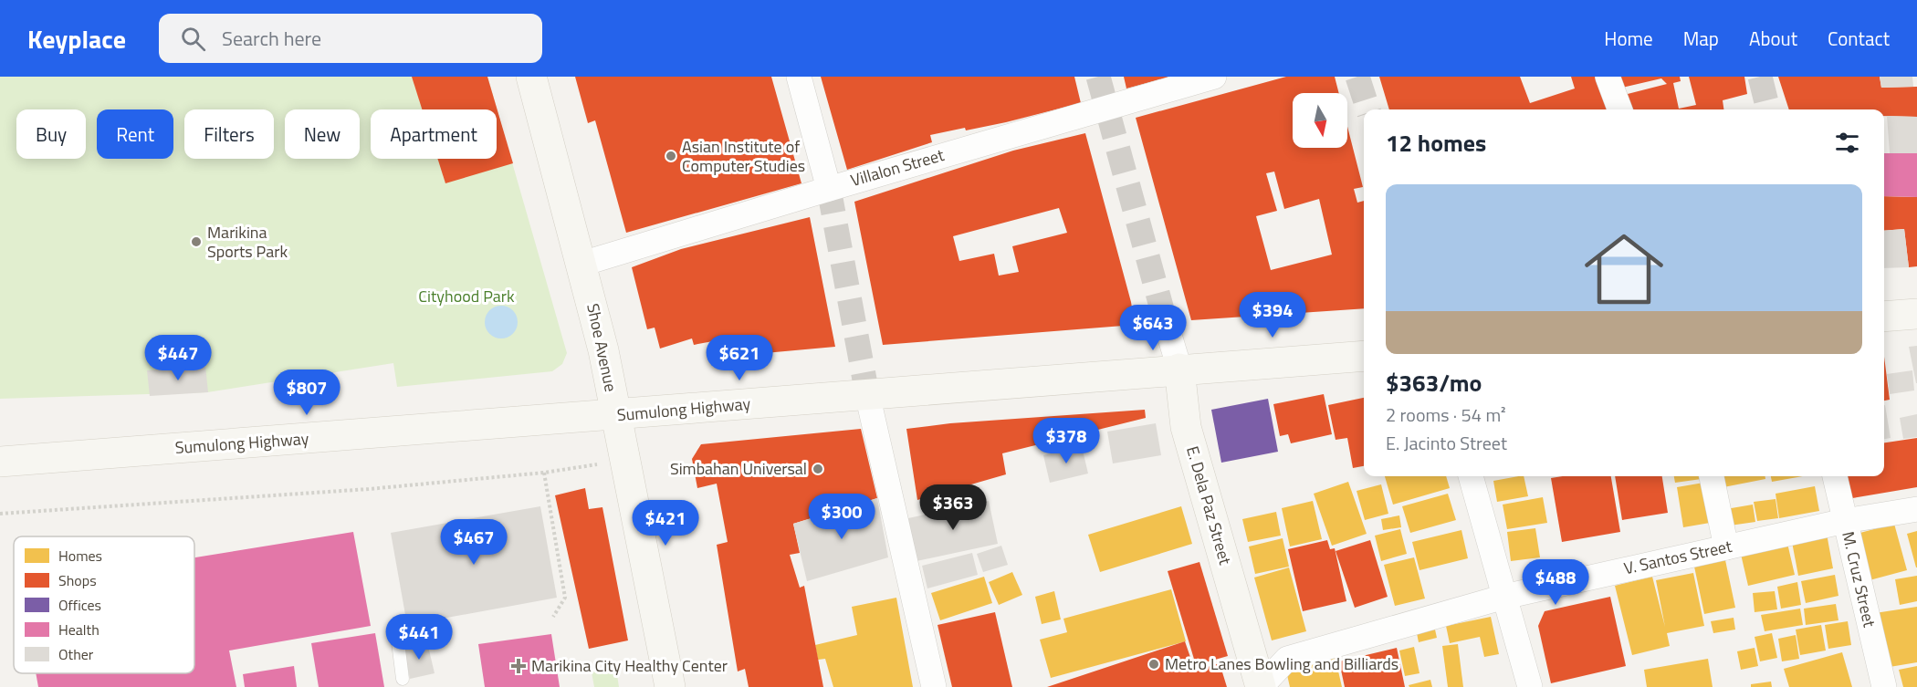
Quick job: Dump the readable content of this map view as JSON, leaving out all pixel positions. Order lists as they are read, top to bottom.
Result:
{
  "streets": {
    "main road": ["Shoe Avenue", "Sumulong Highway", "E. Dela Paz Street"],
    "street": ["Villalon Street", "V. Santos Street", "M. Cruz Street"]
  },
  "crossings": [
    ["Villalon Street", "Shoe Avenue"],
    ["Shoe Avenue", "Sumulong Highway"],
    ["Sumulong Highway", "E. Dela Paz Street"],
    ["E. Dela Paz Street", "V. Santos Street"],
    ["V. Santos Street", "M. Cruz Street"]
  ],
  "parks": ["Cityhood Park"],
  "places": {
    "other": [
      "Asian Institute of Computer Studies",
      "Marikina Sports Park",
      "Simbahan Universal",
      "Metro Lanes Bowling and Billiards"
    ],
    "health": ["Marikina City Healthy Center"]
  },
  "legend": [
    "Homes",
    "Shops",
    "Offices",
    "Health",
    "Other"
  ],
  "north": "bottom",
  "page": {
    "header": "Keyplace",
    "search": "Search here",
    "nav": [
      "Home",
      "Map",
      "About",
      "Contact"
    ],
    "chip": [
      "Buy",
      "Rent",
      "Filters",
      "New",
      "Apartment"
    ],
    "heading": "12 homes",
    "list": [
      {
        "name": "$363/mo",
        "note": "2 rooms · 54 m² · E. Jacinto Street"
      }
    ],
    "price": [
      "$394",
      "$643",
      "$447",
      "$621",
      "$807",
      "$378",
      "$363",
      "$300",
      "$421",
      "$467",
      "$488",
      "$441"
    ]
  }
}
